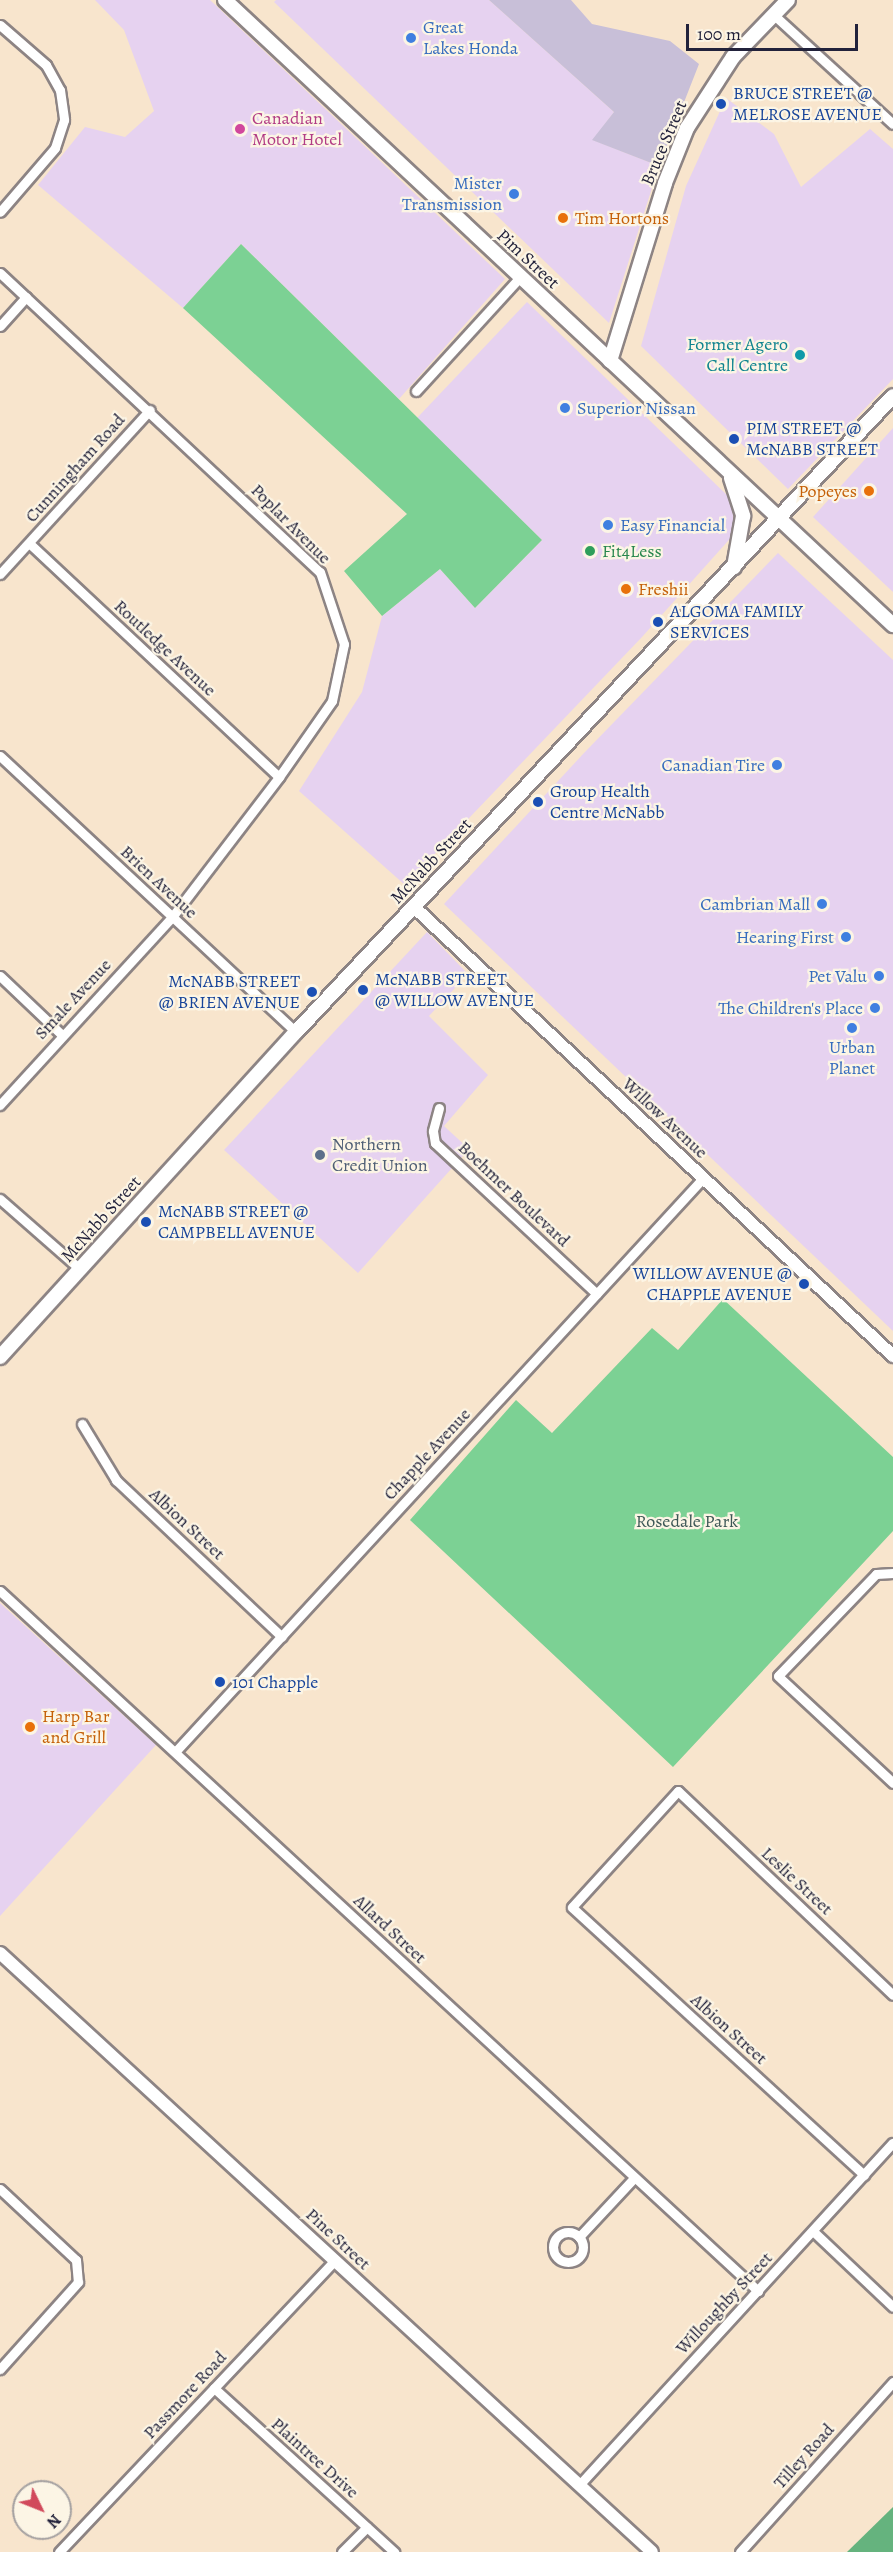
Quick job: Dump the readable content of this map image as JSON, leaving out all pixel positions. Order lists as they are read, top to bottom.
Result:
{
  "streets": {
    "main road": ["Bruce Street", "Pim Street", "McNabb Street"],
    "street": [
      "Cunningham Road",
      "Poplar Avenue",
      "Routledge Avenue",
      "Brien Avenue",
      "Smale Avenue",
      "Willow Avenue",
      "Boehmer Boulevard",
      "Chapple Avenue",
      "Albion Street",
      "Leslie Street",
      "Allard Street",
      "Pine Street",
      "Willoughby Street",
      "Passmore Road",
      "Tilley Road",
      "Plaintree Drive"
    ]
  },
  "crossings": [
    ["Bruce Street", "Pim Street"],
    ["Pim Street", "McNabb Street"],
    ["Cunningham Road", "Poplar Avenue"],
    ["Cunningham Road", "Routledge Avenue"],
    ["Poplar Avenue", "Routledge Avenue"],
    ["Poplar Avenue", "Brien Avenue"],
    ["Poplar Avenue", "Smale Avenue"],
    ["McNabb Street", "Brien Avenue"],
    ["McNabb Street", "Willow Avenue"],
    ["Brien Avenue", "Smale Avenue"],
    ["Willow Avenue", "Chapple Avenue"],
    ["Boehmer Boulevard", "Chapple Avenue"],
    ["Chapple Avenue", "Albion Street"],
    ["Chapple Avenue", "Allard Street"],
    ["Albion Street", "Leslie Street"],
    ["Albion Street", "Willoughby Street"],
    ["Allard Street", "Willoughby Street"],
    ["Pine Street", "Willoughby Street"],
    ["Pine Street", "Passmore Road"],
    ["Passmore Road", "Plaintree Drive"]
  ],
  "parks": ["Rosedale Park"],
  "places": [
    "Great Lakes Honda",
    "BRUCE STREET @ MELROSE AVENUE",
    "Canadian Motor Hotel",
    "Mister Transmission",
    "Tim Hortons",
    "Former Agero Call Centre",
    "Superior Nissan",
    "PIM STREET @ McNABB STREET",
    "Popeyes",
    "Easy Financial",
    "Fit4Less",
    "Freshii",
    "ALGOMA FAMILY SERVICES",
    "Canadian Tire",
    "Group Health Centre McNabb",
    "Cambrian Mall",
    "Hearing First",
    "Pet Valu",
    "McNABB STREET @ WILLOW AVENUE",
    "McNABB STREET @ BRIEN AVENUE",
    "The Children's Place",
    "Urban Planet",
    "Northern Credit Union",
    "McNABB STREET @ CAMPBELL AVENUE",
    "WILLOW AVENUE @ CHAPPLE AVENUE",
    "101 Chapple",
    "Harp Bar and Grill"
  ],
  "scale_bar": "100 m",
  "north": "bottom right"
}
